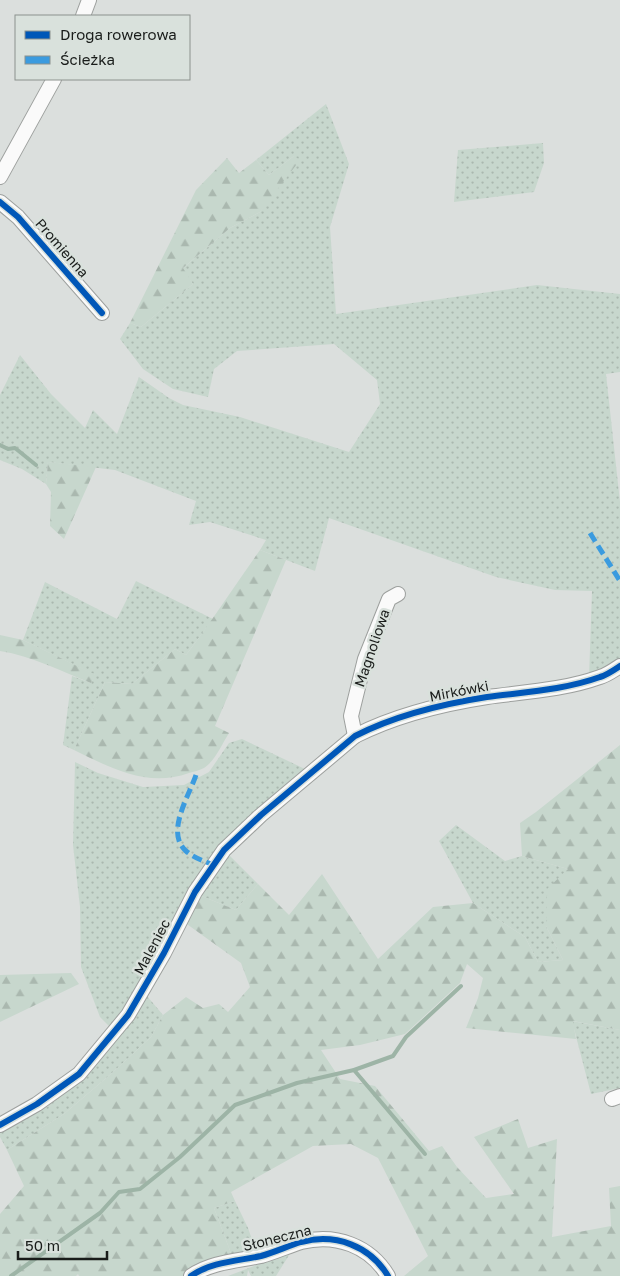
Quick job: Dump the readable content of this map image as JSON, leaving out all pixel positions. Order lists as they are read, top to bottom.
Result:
{
  "streets": {
    "street": [
      "Promienna",
      "Magnoliowa",
      "Mirkówki",
      "Maleniec",
      "Słoneczna"
    ]
  },
  "crossings": [
    ["Magnoliowa", "Mirkówki"],
    ["Mirkówki", "Maleniec"]
  ],
  "legend": ["Droga rowerowa", "Ścieżka"],
  "scale_bar": "50 m"
}
